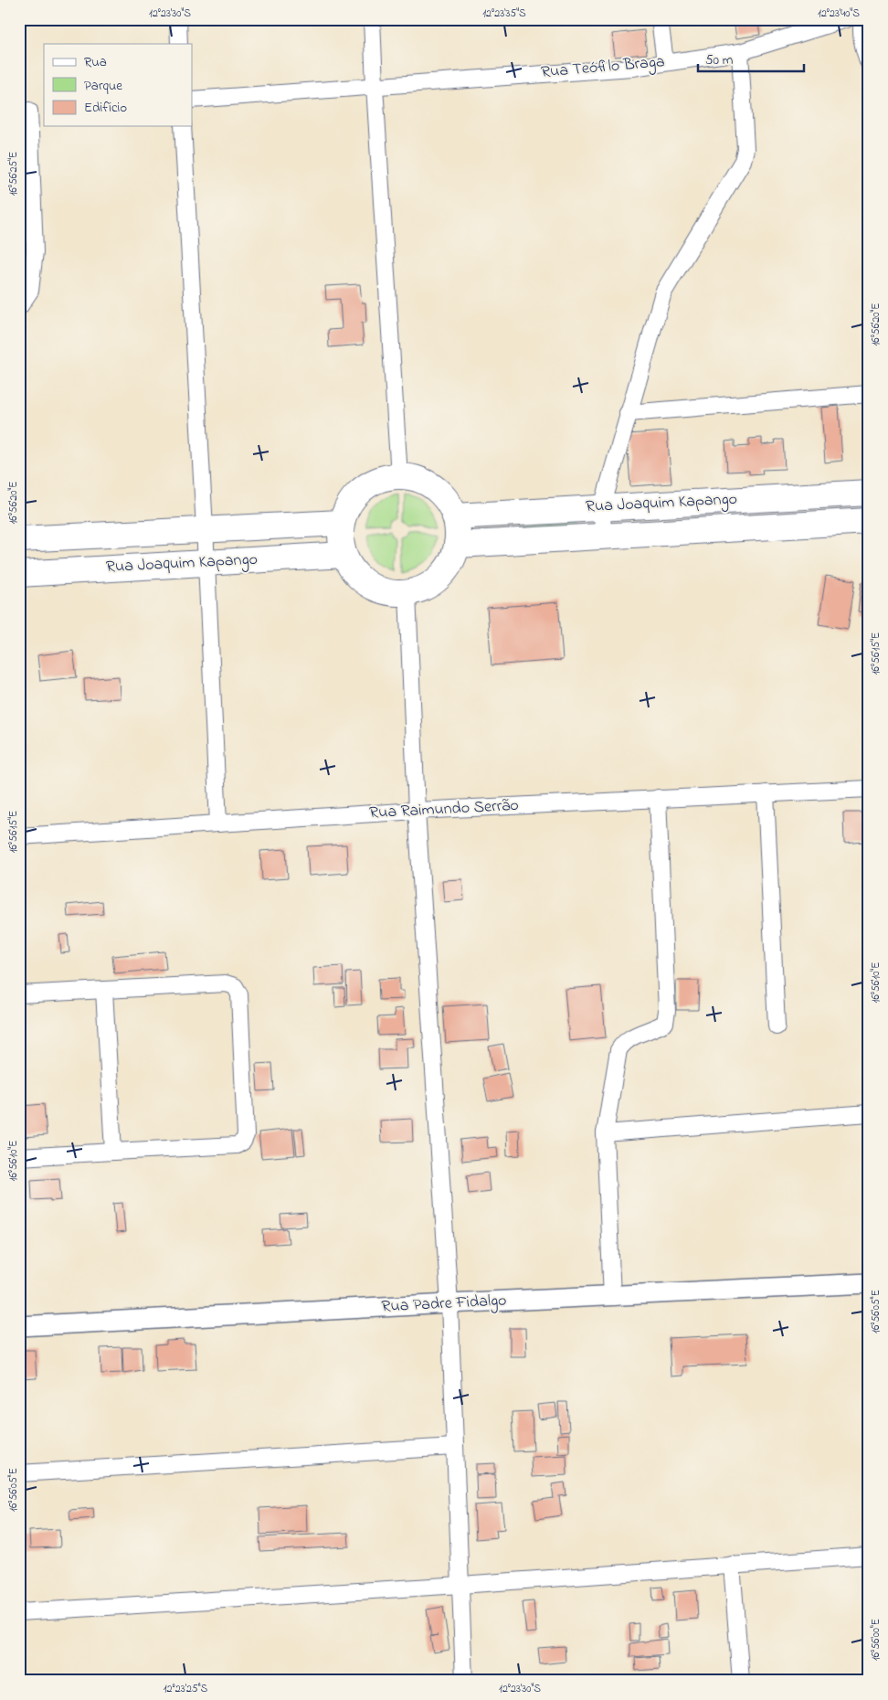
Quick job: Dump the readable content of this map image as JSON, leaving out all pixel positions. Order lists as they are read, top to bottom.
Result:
{
  "streets": {
    "main road": ["Rua Joaquim Kapango"],
    "street": ["Rua Teófilo Braga", "Rua Raimundo Serrão", "Rua Padre Fidalgo"]
  },
  "legend": ["Rua", "Parque", "Edifício"],
  "scale_bar": "50 m",
  "coordinates": [
    "12°23'30\"S",
    "12°23'35\"S",
    "12°23'40\"S",
    "16°56'25\"E",
    "16°56'20\"E",
    "16°56'15\"E",
    "16°56'10\"E",
    "16°56'05\"E",
    "16°56'00\"E",
    "12°23'25\"S"
  ]
}
